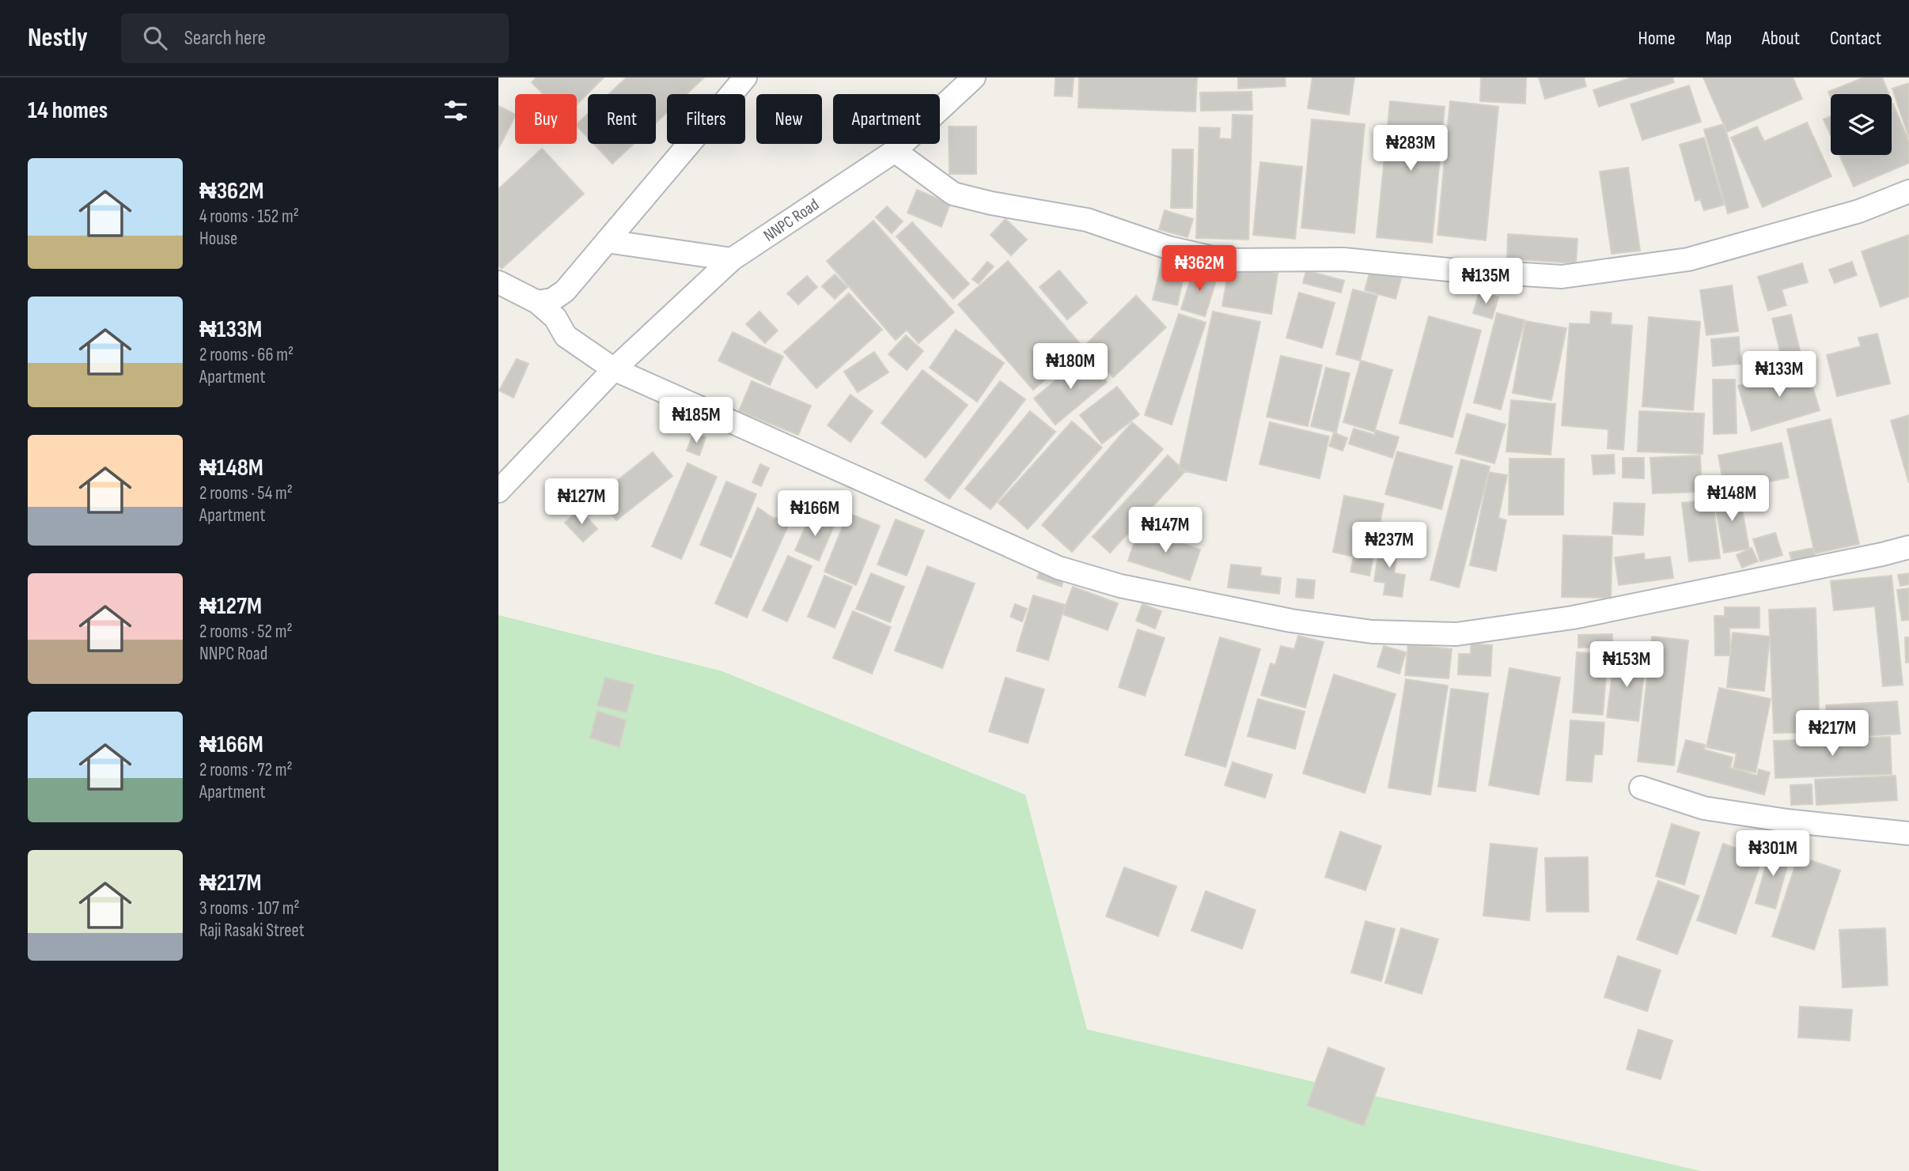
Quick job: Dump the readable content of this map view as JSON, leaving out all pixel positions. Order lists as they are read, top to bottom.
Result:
{
  "streets": {
    "street": ["NNPC Road"]
  },
  "page": {
    "header": "Nestly",
    "search": "Search here",
    "nav": [
      "Home",
      "Map",
      "About",
      "Contact"
    ],
    "heading": "14 homes",
    "chip": [
      "Buy",
      "Rent",
      "Filters",
      "New",
      "Apartment"
    ],
    "price": [
      "₦283M",
      "₦362M",
      "₦135M",
      "₦180M",
      "₦133M",
      "₦185M",
      "₦148M",
      "₦127M",
      "₦166M",
      "₦147M",
      "₦237M",
      "₦153M",
      "₦217M",
      "₦301M"
    ],
    "list": [
      {
        "name": "₦362M",
        "note": "4 rooms · 152 m² · House"
      },
      {
        "name": "₦133M",
        "note": "2 rooms · 66 m² · Apartment"
      },
      {
        "name": "₦148M",
        "note": "2 rooms · 54 m² · Apartment"
      },
      {
        "name": "₦127M",
        "note": "2 rooms · 52 m² · NNPC Road"
      },
      {
        "name": "₦166M",
        "note": "2 rooms · 72 m² · Apartment"
      },
      {
        "name": "₦217M",
        "note": "3 rooms · 107 m² · Raji Rasaki Street"
      }
    ]
  }
}
